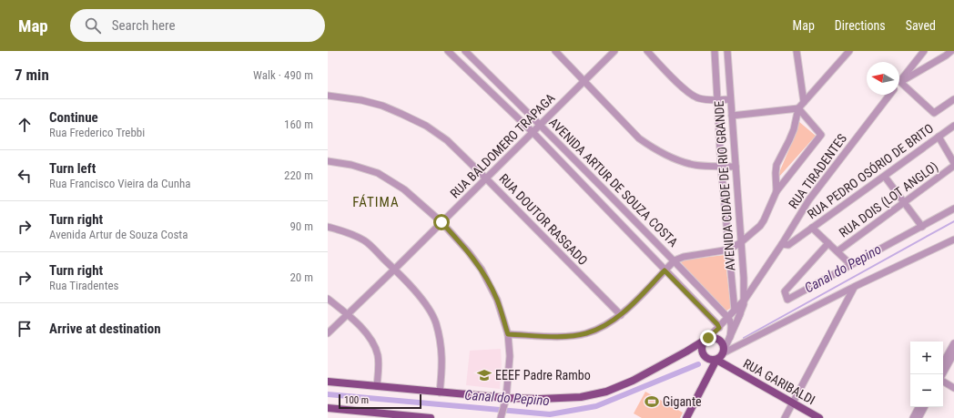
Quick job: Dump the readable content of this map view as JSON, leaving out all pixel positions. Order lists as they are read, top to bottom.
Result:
{
  "streets": {
    "main road": ["RUA TIRADENTES", "RUA GARIBALDI"],
    "street": [
      "RUA BALDOMERO TRAPAGA",
      "RUA PEDRO OSÓRIO DE BRITO",
      "AVENIDA ARTUR DE SOUZA COSTA",
      "AVENIDA CIDADE DE RIO GRANDE",
      "RUA DOIS (LOT ANGLO)",
      "RUA DOUTOR RASGADO"
    ]
  },
  "crossings": [
    ["RUA BALDOMERO TRAPAGA", "AVENIDA ARTUR DE SOUZA COSTA"],
    ["RUA BALDOMERO TRAPAGA", "RUA DOUTOR RASGADO"],
    ["RUA TIRADENTES", "RUA PEDRO OSÓRIO DE BRITO"],
    ["RUA TIRADENTES", "AVENIDA ARTUR DE SOUZA COSTA"],
    ["RUA TIRADENTES", "AVENIDA CIDADE DE RIO GRANDE"],
    ["RUA TIRADENTES", "RUA GARIBALDI"]
  ],
  "districts": ["FÁTIMA"],
  "water": ["Canal do Pepino"],
  "places": {
    "school or university": ["EEEF Padre Rambo"],
    "sports": ["Gigante"]
  },
  "scale_bar": "100 m",
  "north": "left",
  "page": {
    "header": "Map",
    "search": "Search here",
    "nav": ["Map", "Directions", "Saved"],
    "heading": ["7 min", "Walk · 490 m"],
    "list": [
      ["Continue", "Rua Frederico Trebbi", "160 m"],
      ["Turn left", "Rua Francisco Vieira da Cunha", "220 m"],
      ["Turn right", "Avenida Artur de Souza Costa", "90 m"],
      ["Turn right", "Rua Tiradentes", "20 m"],
      "Arrive at destination"
    ],
    "map_buttons": ["+", "−"],
    "scale": "100 m"
  }
}
